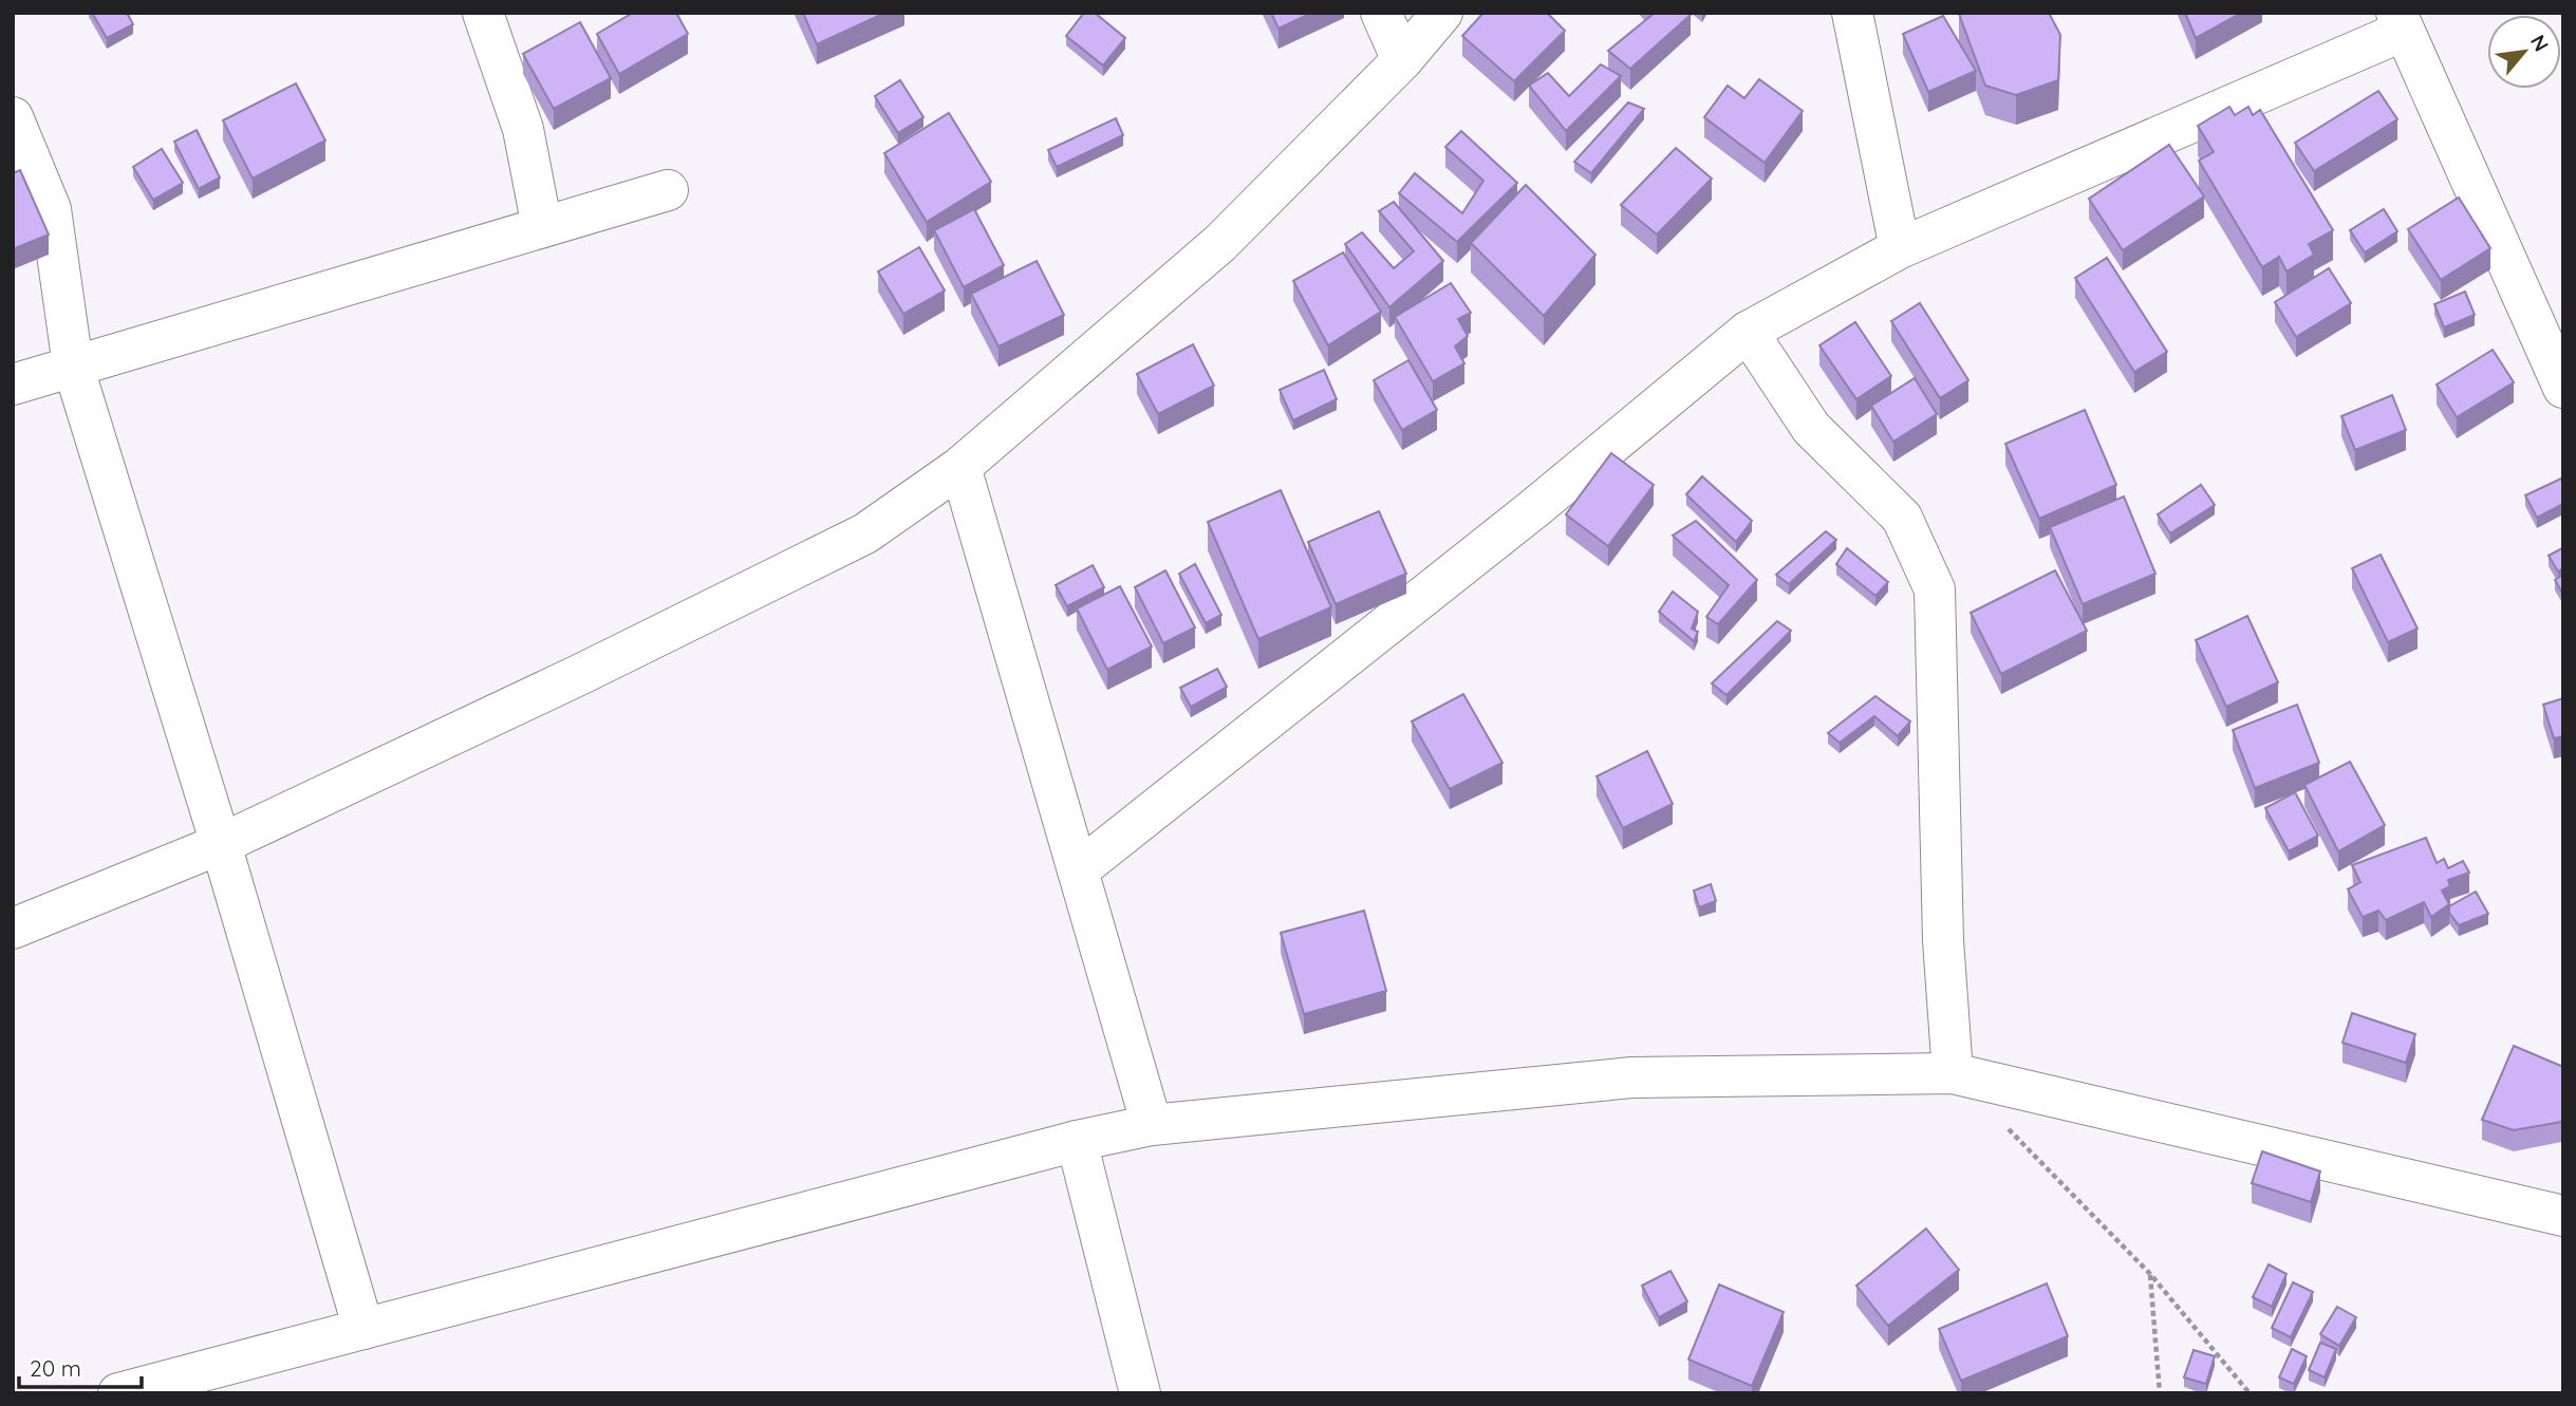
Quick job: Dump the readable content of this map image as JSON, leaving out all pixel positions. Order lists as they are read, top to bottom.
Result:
{
  "scale_bar": "20 m",
  "north": "top right"
}
